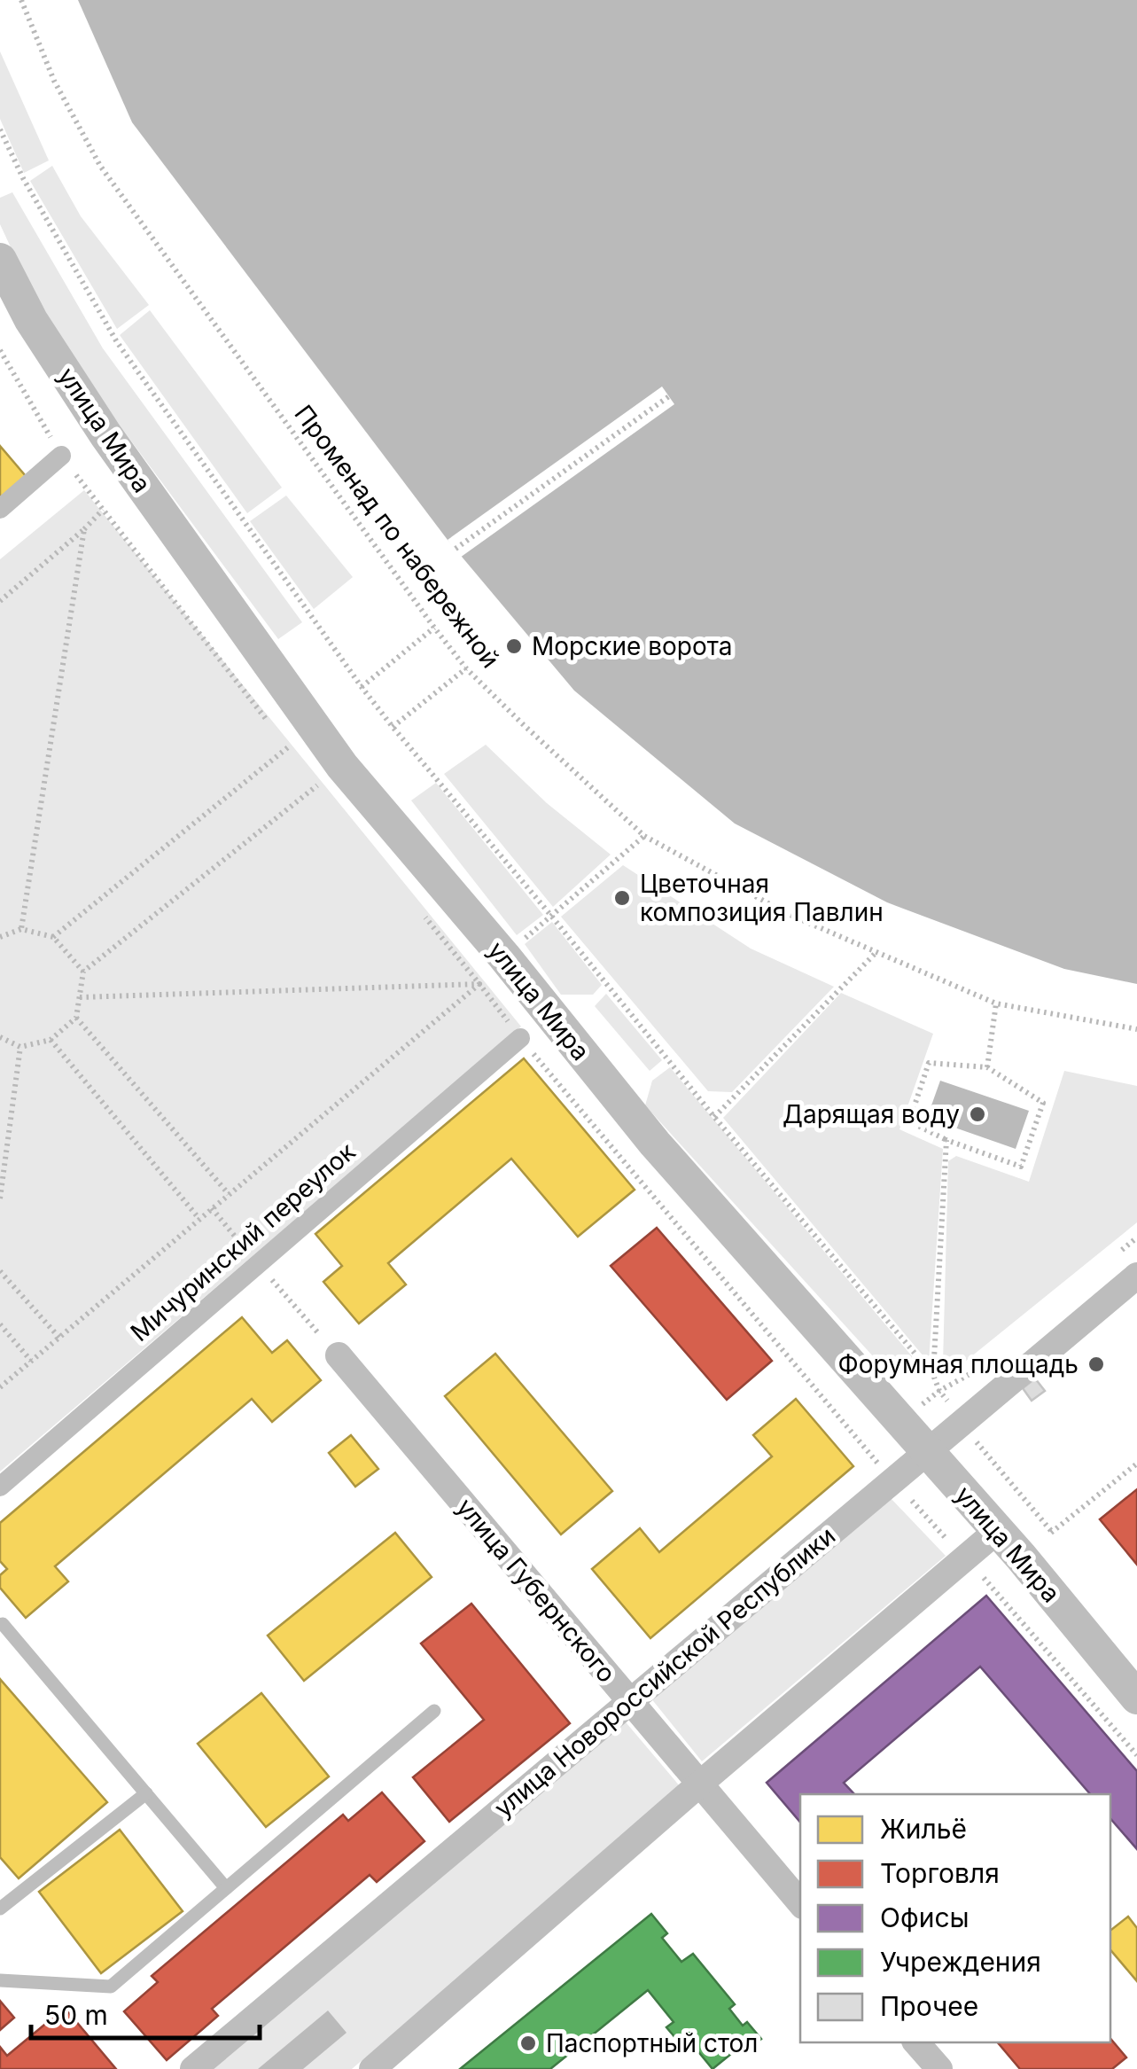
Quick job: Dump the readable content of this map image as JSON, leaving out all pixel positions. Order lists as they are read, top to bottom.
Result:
{
  "streets": {
    "street": [
      "улица Мира",
      "Мичуринский переулок",
      "улица Губернского",
      "улица Новороссийской Республики"
    ],
    "path": ["Променад по набережной"]
  },
  "crossings": [
    ["улица Мира", "улица Новороссийской Республики"],
    ["улица Губернского", "улица Новороссийской Республики"]
  ],
  "places": [
    "Морские ворота",
    "Цветочная композиция Павлин",
    "Дарящая воду",
    "Форумная площадь",
    "Паспортный стол"
  ],
  "legend": [
    "Жильё",
    "Торговля",
    "Офисы",
    "Учреждения",
    "Прочее"
  ],
  "scale_bar": "50 m"
}
